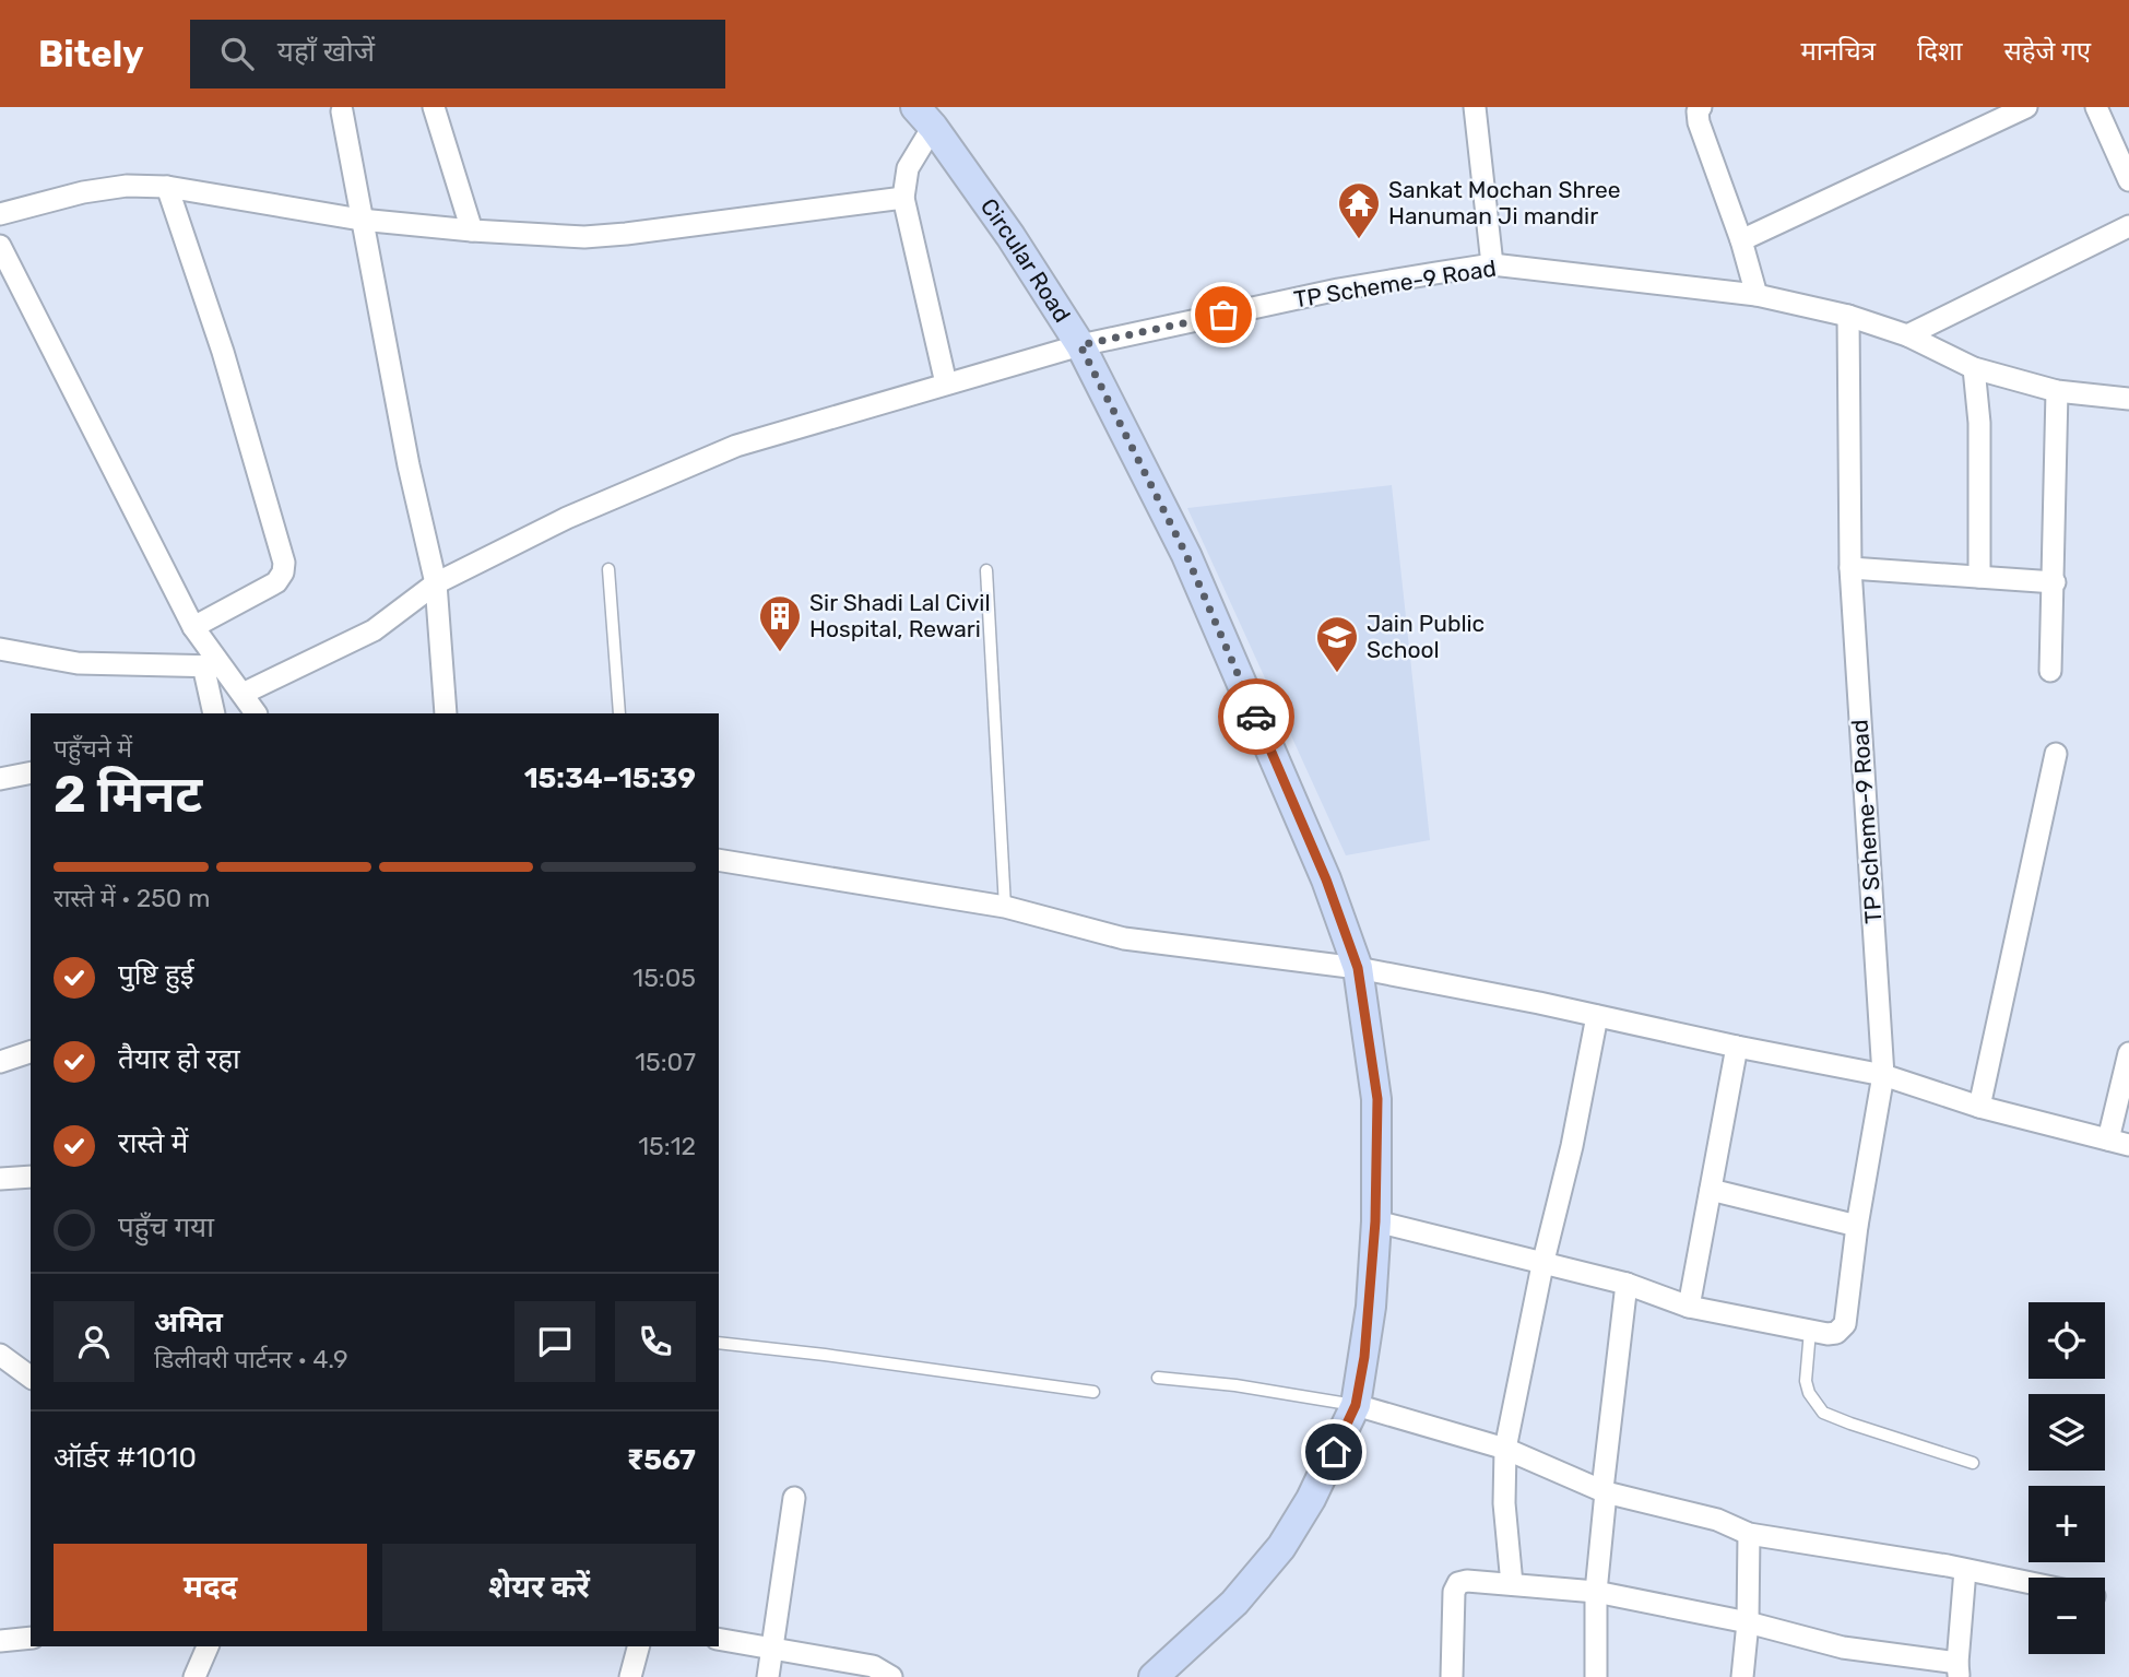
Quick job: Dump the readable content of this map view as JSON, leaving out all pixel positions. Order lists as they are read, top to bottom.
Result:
{
  "streets": {
    "main road": ["Circular Road"],
    "street": ["TP Scheme-9 Road"]
  },
  "crossings": [
    ["Circular Road", "TP Scheme-9 Road"]
  ],
  "places": {
    "temple": ["Sankat Mochan Shree Hanuman Ji mandir"],
    "building": ["Sir Shadi Lal Civil Hospital, Rewari"],
    "school or university": ["Jain Public School"]
  },
  "page": {
    "header": "Bitely",
    "search": "यहाँ खोजें",
    "nav": ["मानचित्र", "दिशा", "सहेजे गए"],
    "heading": ["2 मिनट", "पहुँचने में", "15:34–15:39"],
    "panel": [
      "अमित",
      "डिलीवरी पार्टनर · 4.9",
      "ऑर्डर #1010",
      "₹567"
    ],
    "bar": "रास्ते में · 250 m",
    "list": [
      ["पुष्टि हुई", "15:05"],
      ["तैयार हो रहा", "15:07"],
      ["रास्ते में", "15:12"],
      "पहुँच गया"
    ],
    "map_buttons": ["+", "−"],
    "buttons": ["मदद", "शेयर करें"]
  }
}
